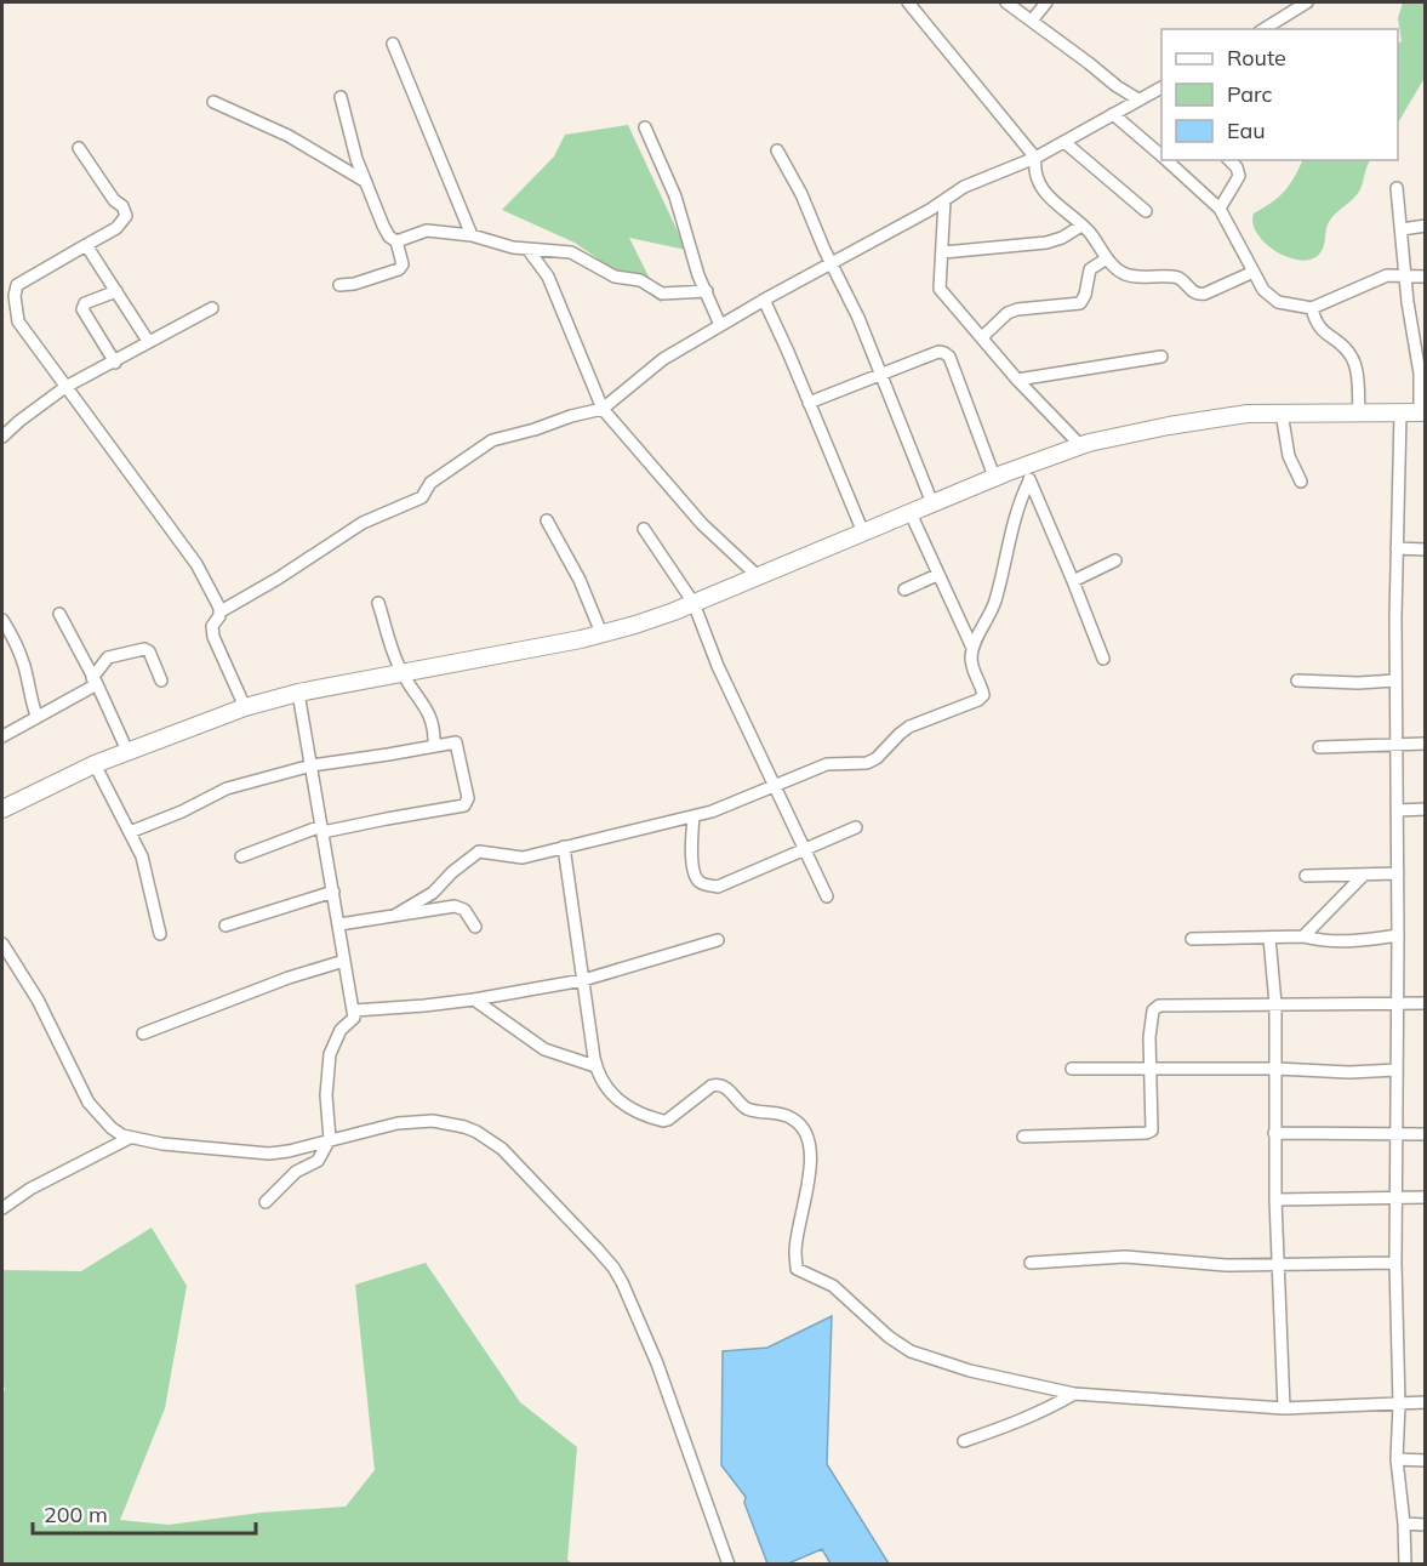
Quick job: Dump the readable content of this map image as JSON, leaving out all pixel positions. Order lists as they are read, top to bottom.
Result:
{
  "legend": ["Route", "Parc", "Eau"],
  "scale_bar": "200 m"
}
